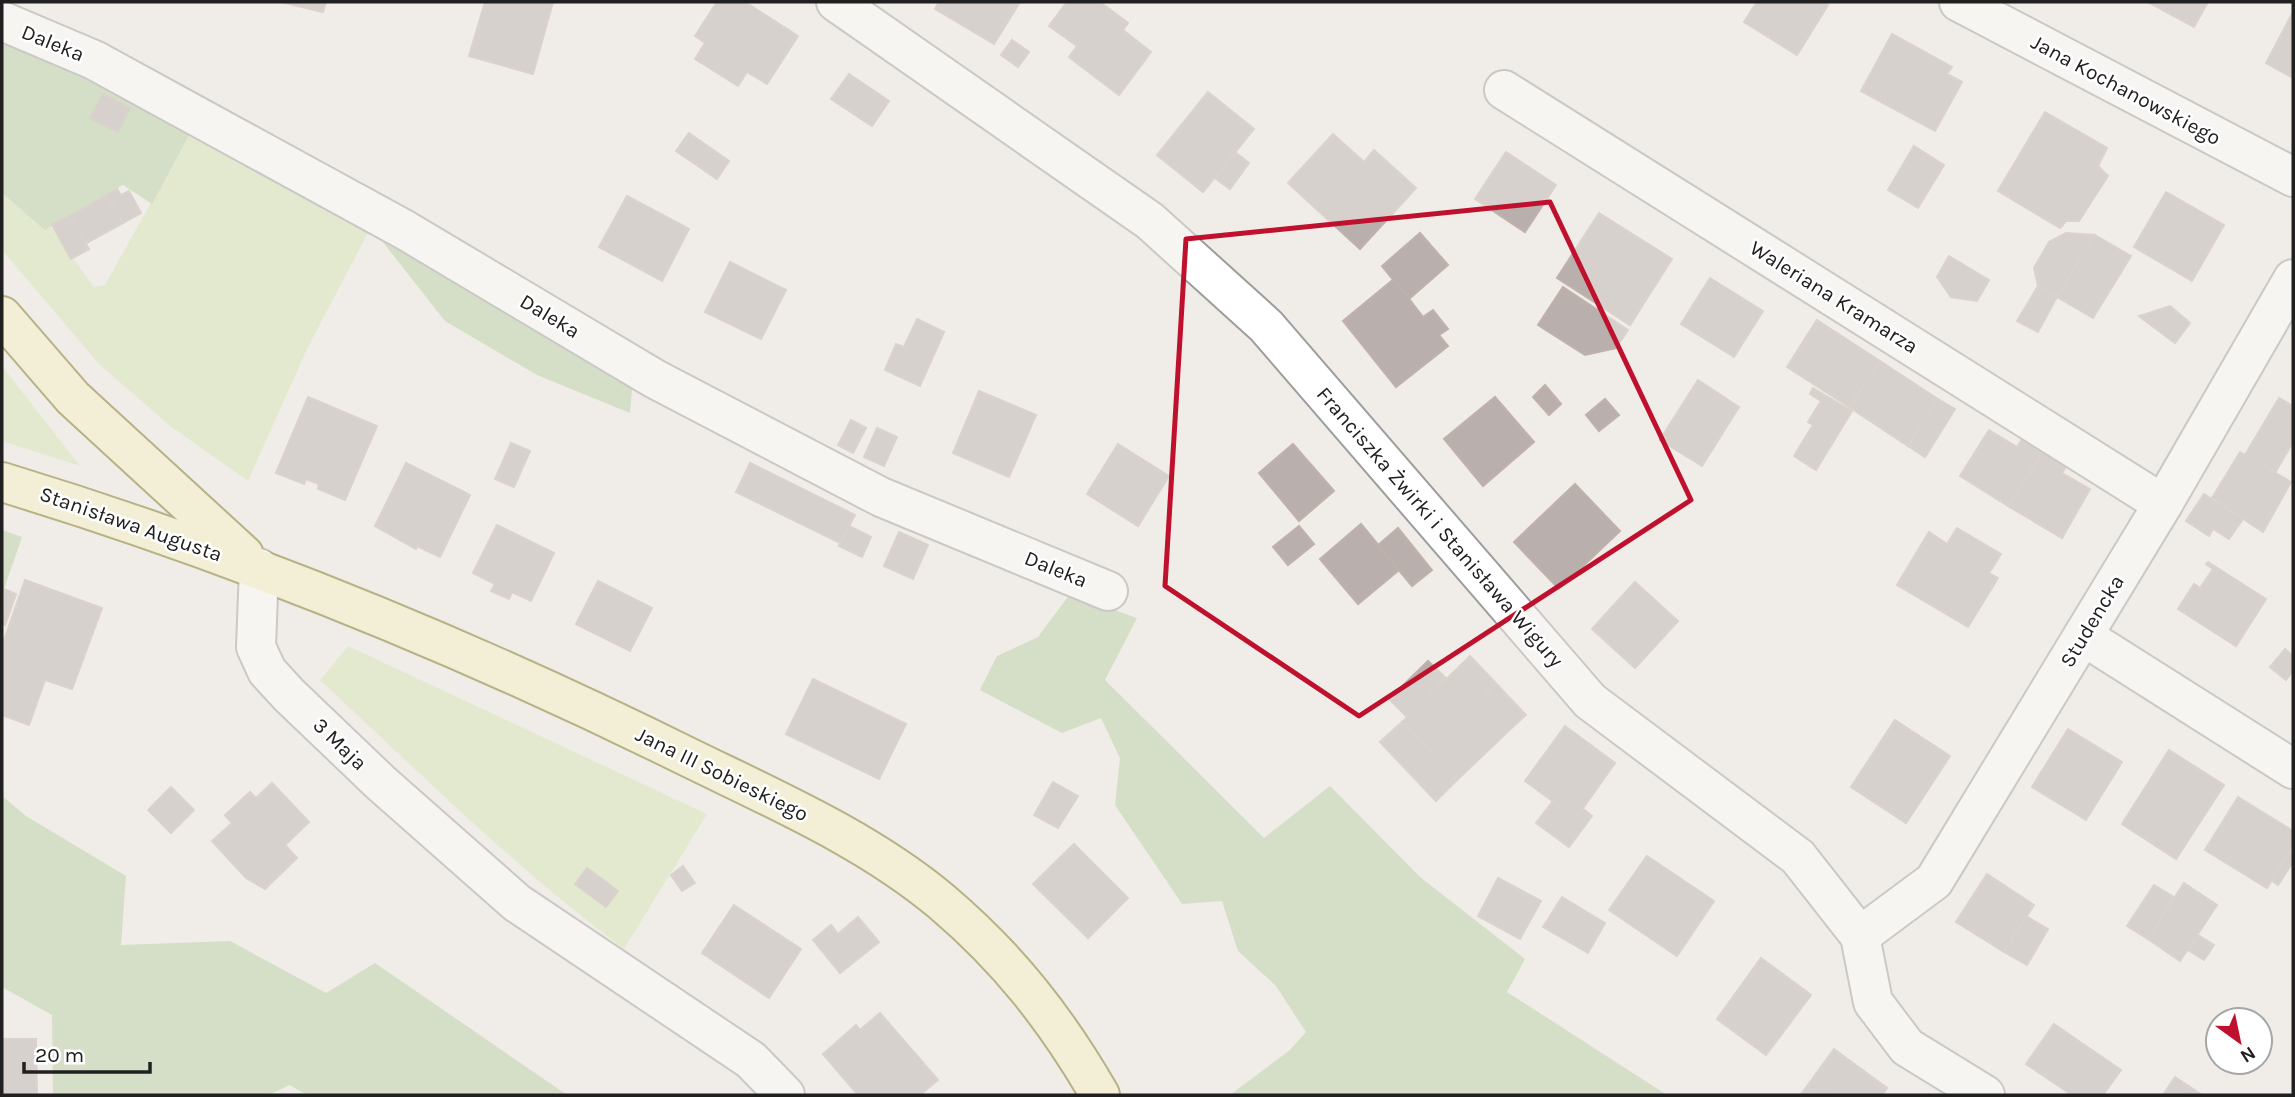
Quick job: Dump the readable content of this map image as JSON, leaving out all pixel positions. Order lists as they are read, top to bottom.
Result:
{
  "streets": {
    "main road": ["Stanisława Augusta", "Jana III Sobieskiego"],
    "street": [
      "Daleka",
      "Jana Kochanowskiego",
      "Waleriana Kramarza",
      "Franciszka Żwirki i Stanisława Wigury",
      "Studencka",
      "3 Maja"
    ]
  },
  "crossings": [
    ["Waleriana Kramarza", "Studencka"],
    ["Stanisława Augusta", "3 Maja"],
    ["Stanisława Augusta", "Jana III Sobieskiego"],
    ["Franciszka Żwirki i Stanisława Wigury", "Studencka"],
    ["3 Maja", "Jana III Sobieskiego"]
  ],
  "scale_bar": "20 m",
  "north": "bottom right"
}
